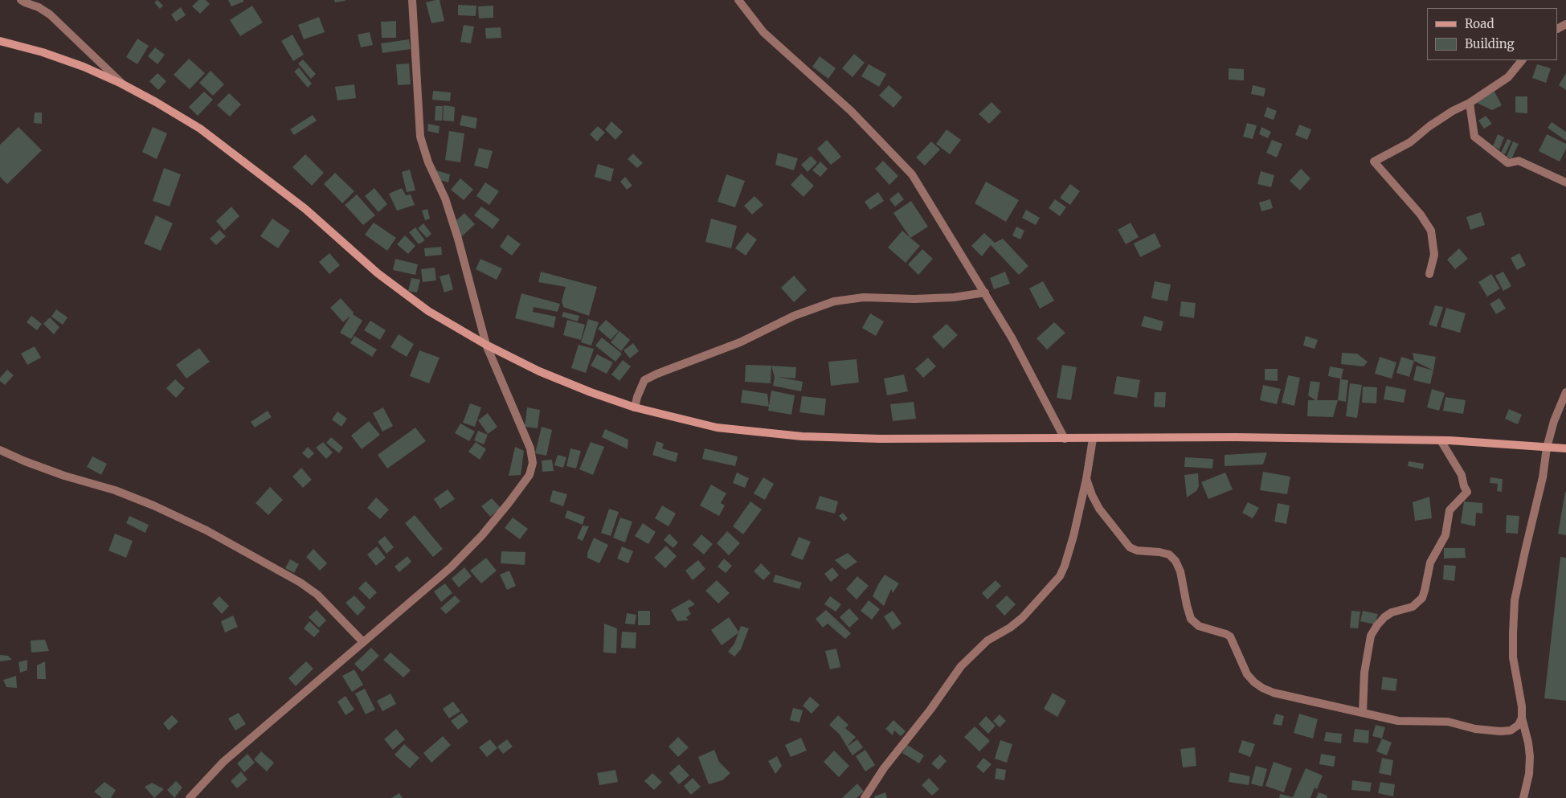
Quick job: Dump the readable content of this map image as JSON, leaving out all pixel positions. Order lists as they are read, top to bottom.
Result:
{
  "legend": ["Road", "Building"]
}
